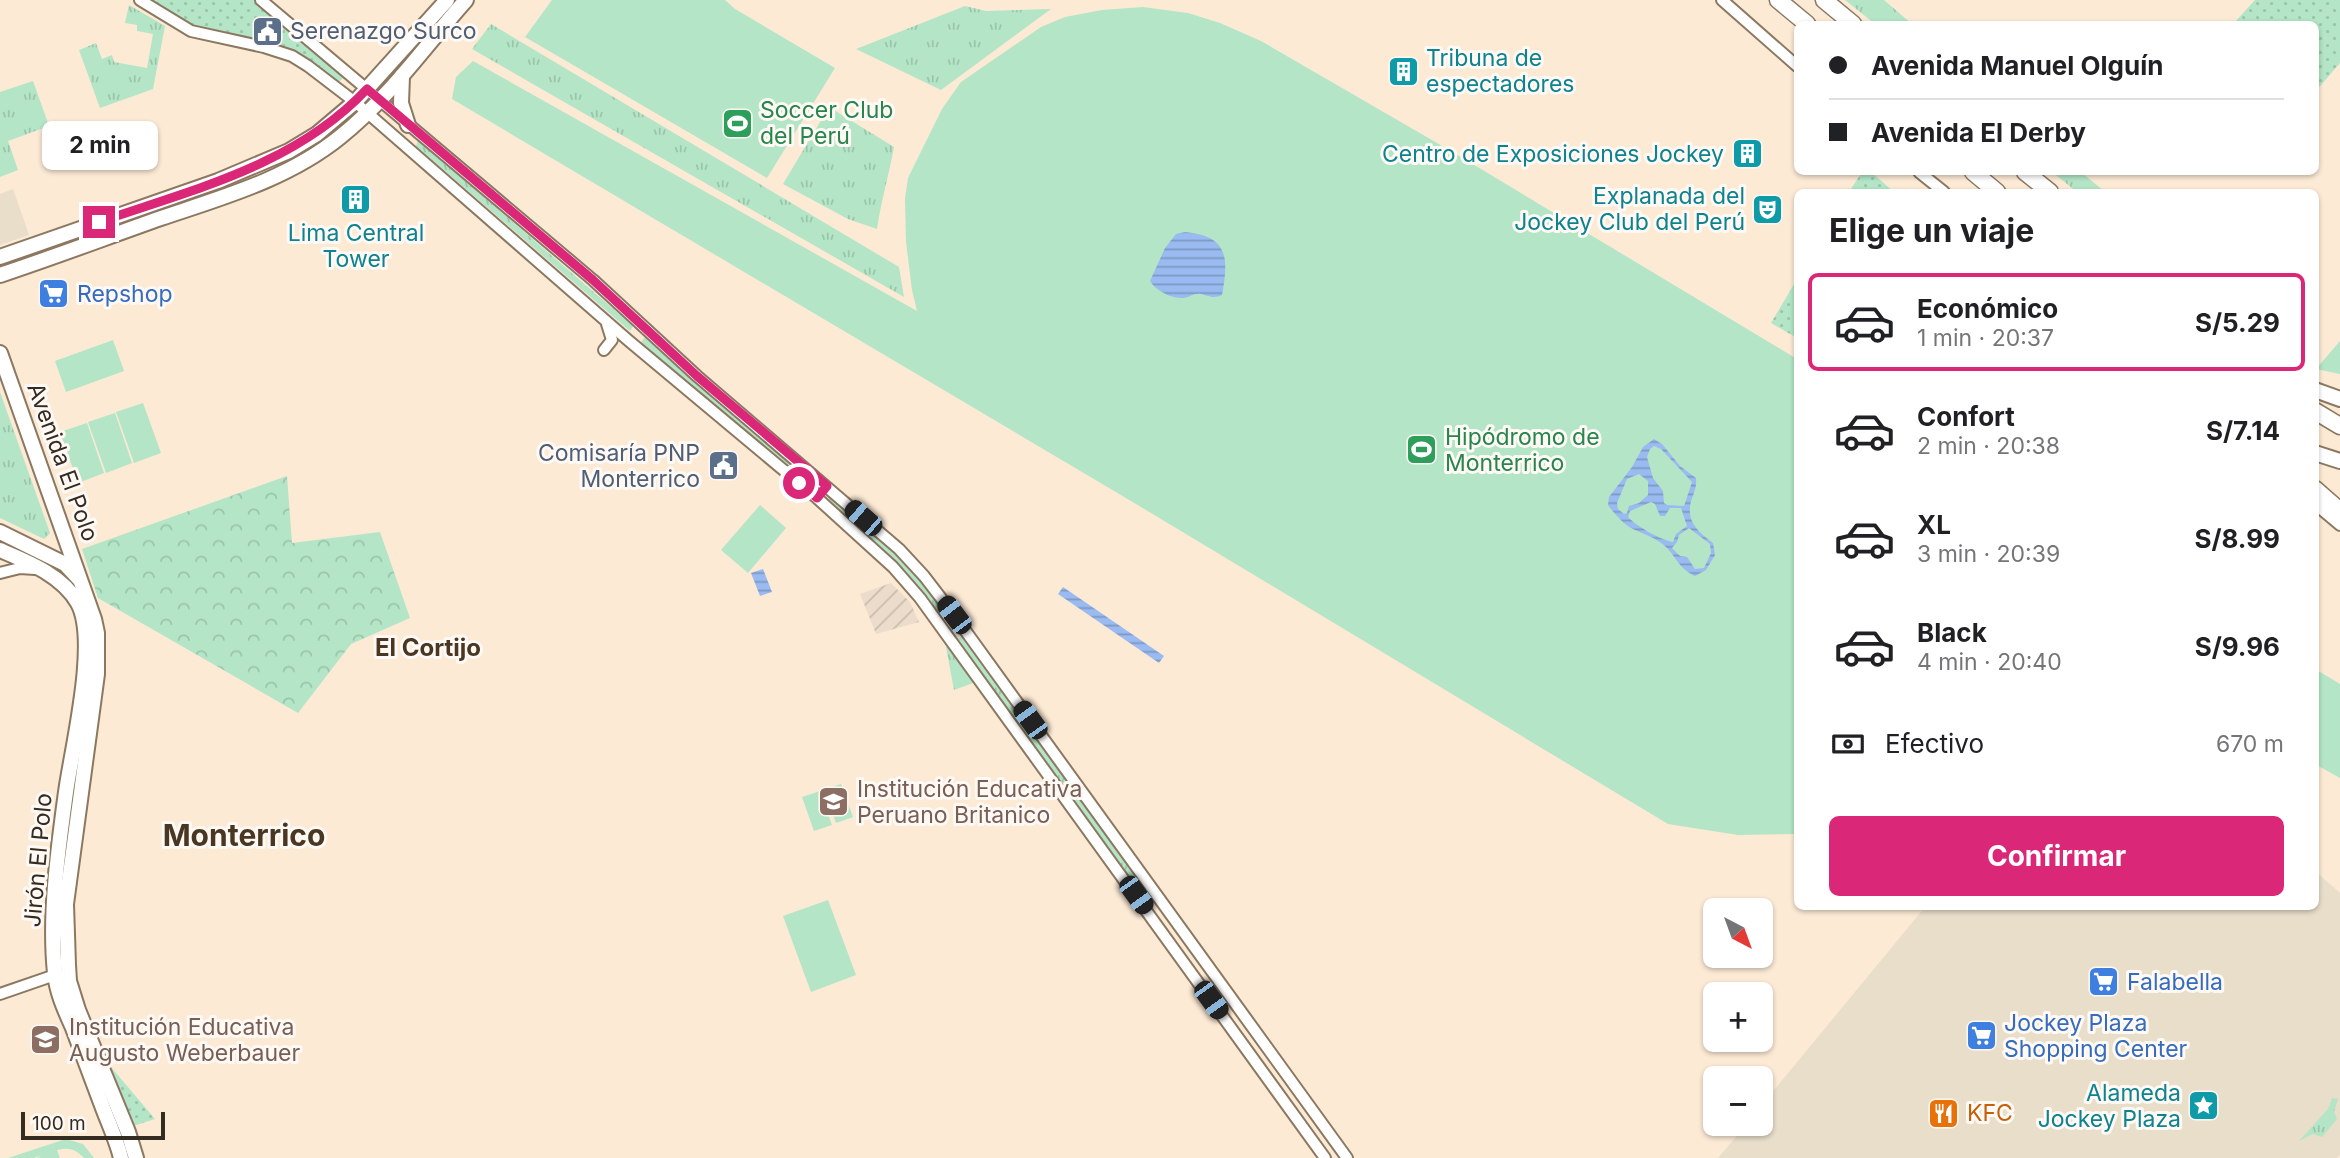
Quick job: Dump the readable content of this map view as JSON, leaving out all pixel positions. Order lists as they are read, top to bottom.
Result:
{
  "streets": {
    "main road": ["Avenida El Polo", "Jirón El Polo"]
  },
  "crossings": [
    ["Avenida El Polo", "Jirón El Polo"]
  ],
  "districts": ["El Cortijo", "Monterrico"],
  "places": {
    "public building": ["Serenazgo Surco", "Comisaría PNP Monterrico"],
    "building": ["Tribuna de espectadores", "Centro de Exposiciones Jockey", "Lima Central Tower"],
    "sports": ["Soccer Club del Perú", "Hipódromo de Monterrico"],
    "theatre": ["Explanada del Jockey Club del Perú"],
    "supermarket": ["Repshop", "Falabella", "Jockey Plaza Shopping Center"],
    "school or university": ["Institución Educativa Peruano Britanico", "Institución Educativa Augusto Weberbauer"],
    "place": ["Alameda Jockey Plaza"],
    "restaurant": ["KFC"]
  },
  "scale_bar": "100 m",
  "north": "bottom right",
  "page": {
    "banner": ["Avenida Manuel Olguín", "Avenida El Derby"],
    "bubble": "2 min",
    "heading": "Elige un viaje",
    "list": [
      {
        "name": "Económico",
        "note": "1 min · 20:37",
        "value": "S/5.29"
      },
      {
        "name": "Confort",
        "note": "2 min · 20:38",
        "value": "S/7.14"
      },
      {
        "name": "XL",
        "note": "3 min · 20:39",
        "value": "S/8.99"
      },
      {
        "name": "Black",
        "note": "4 min · 20:40",
        "value": "S/9.96"
      }
    ],
    "pay": ["Efectivo", "670 m"],
    "buttons": "Confirmar",
    "map_buttons": ["+", "−"],
    "scale": "100 m"
  }
}
